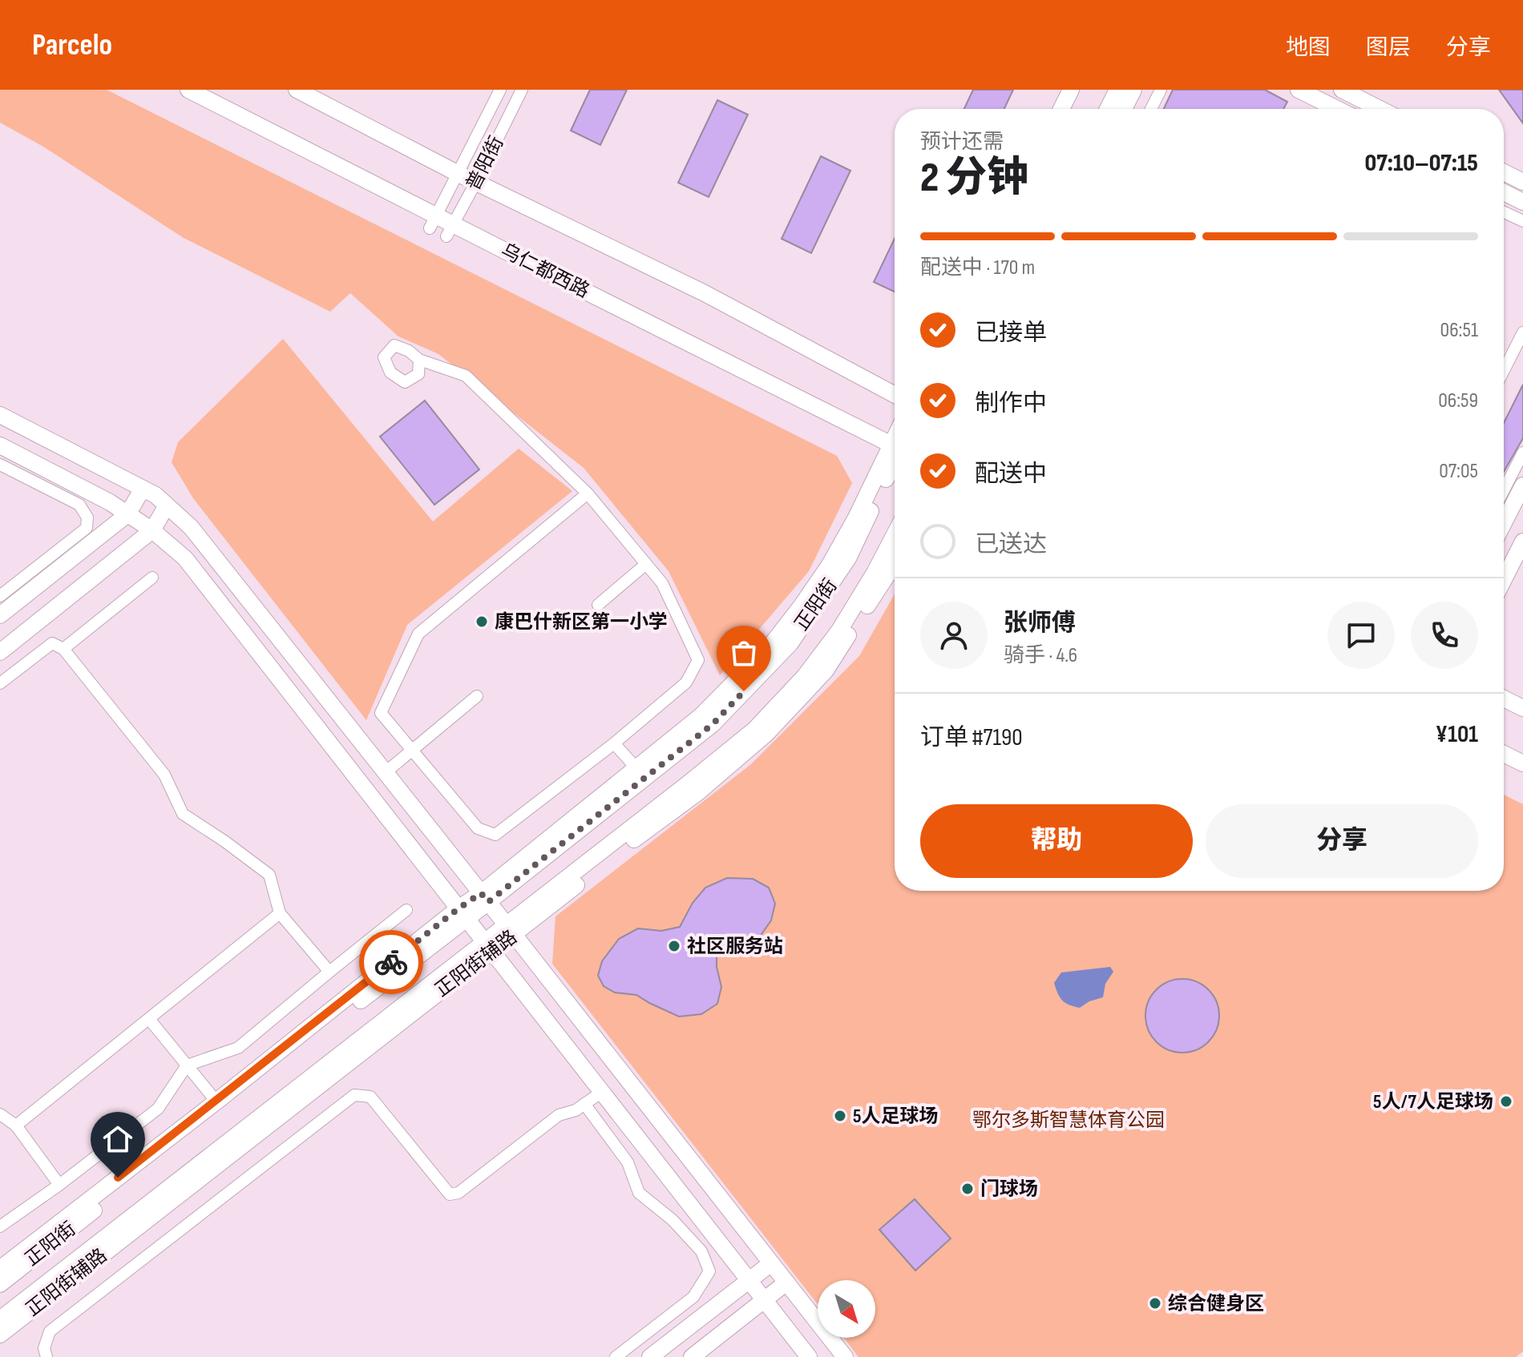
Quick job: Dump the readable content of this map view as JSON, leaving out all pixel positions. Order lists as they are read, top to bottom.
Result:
{
  "streets": {
    "street": [
      "普阳街",
      "乌仁都西路",
      "正阳街",
      "正阳街辅路"
    ]
  },
  "crossings": [
    ["普阳街", "乌仁都西路"]
  ],
  "parks": ["鄂尔多斯智慧体育公园"],
  "places": [
    "康巴什新区第一小学",
    "社区服务站",
    "5人/7人足球场",
    "5人足球场",
    "门球场",
    "综合健身区"
  ],
  "north": "bottom right",
  "page": {
    "header": "Parcelo",
    "nav": ["地图", "图层", "分享"],
    "heading": ["2 分钟", "预计还需", "07:10–07:15"],
    "panel": [
      "张师傅",
      "骑手 · 4.6",
      "订单 #7190",
      "¥101"
    ],
    "bar": "配送中 · 170 m",
    "list": [
      ["已接单", "06:51"],
      ["制作中", "06:59"],
      ["配送中", "07:05"],
      "已送达"
    ],
    "buttons": ["帮助", "分享"]
  }
}
